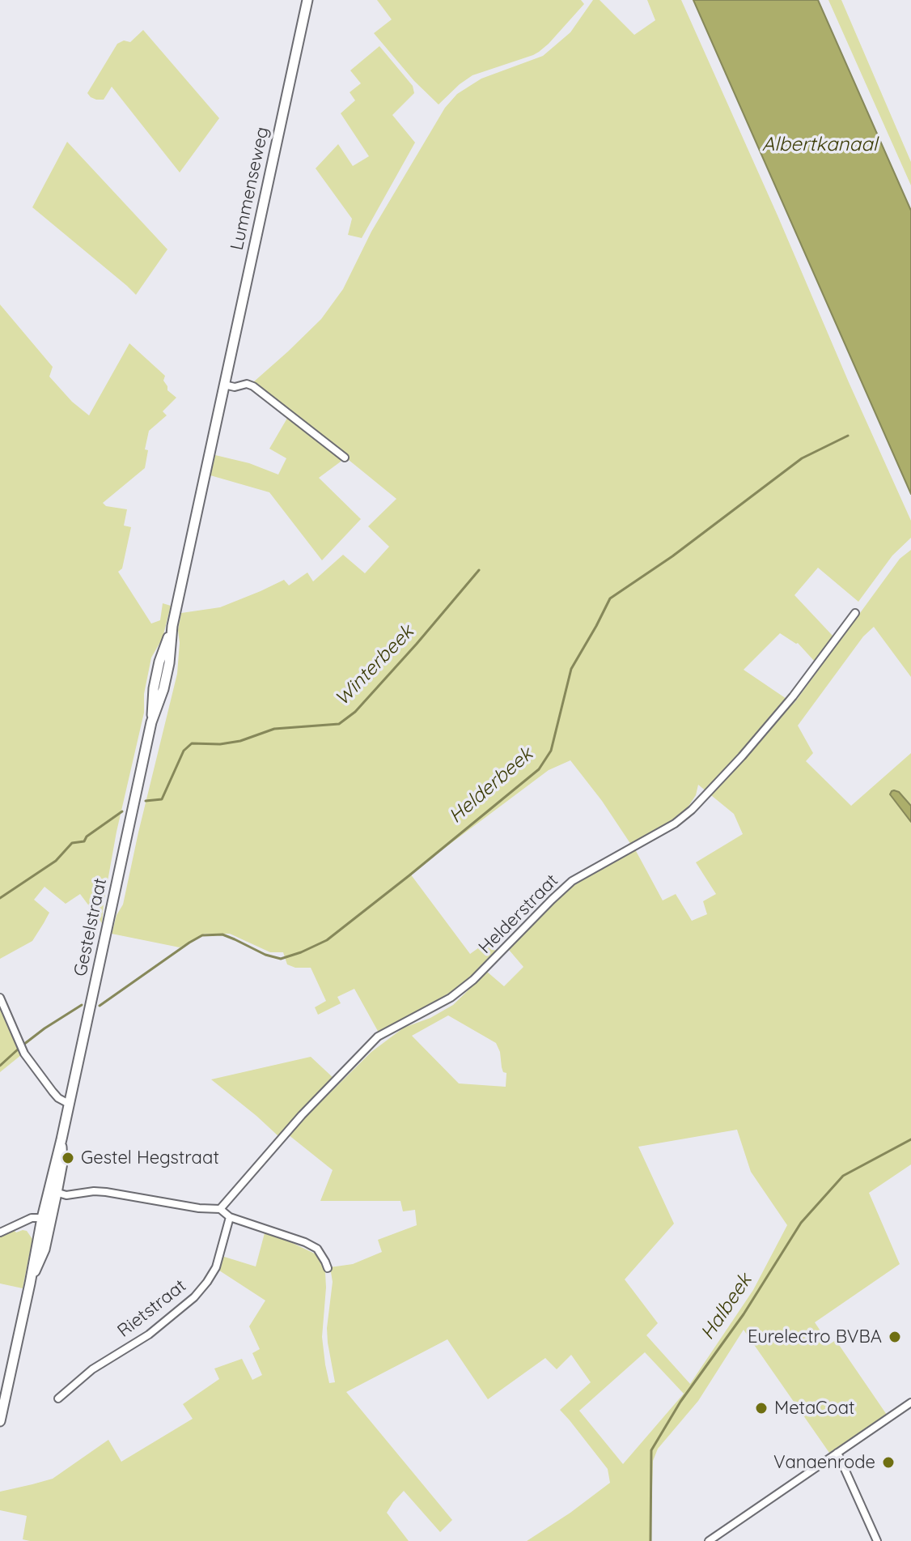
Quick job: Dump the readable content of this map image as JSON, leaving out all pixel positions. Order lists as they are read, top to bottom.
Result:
{
  "streets": {
    "main road": ["Lummenseweg", "Gestelstraat"],
    "street": ["Helderstraat", "Rietstraat"]
  },
  "crossings": [
    ["Lummenseweg", "Gestelstraat"]
  ],
  "water": [
    "Albertkanaal",
    "Winterbeek",
    "Helderbeek",
    "Halbeek"
  ],
  "places": [
    "Gestel Hegstraat",
    "Eurelectro BVBA",
    "MetaCoat",
    "Vanaenrode"
  ]
}
